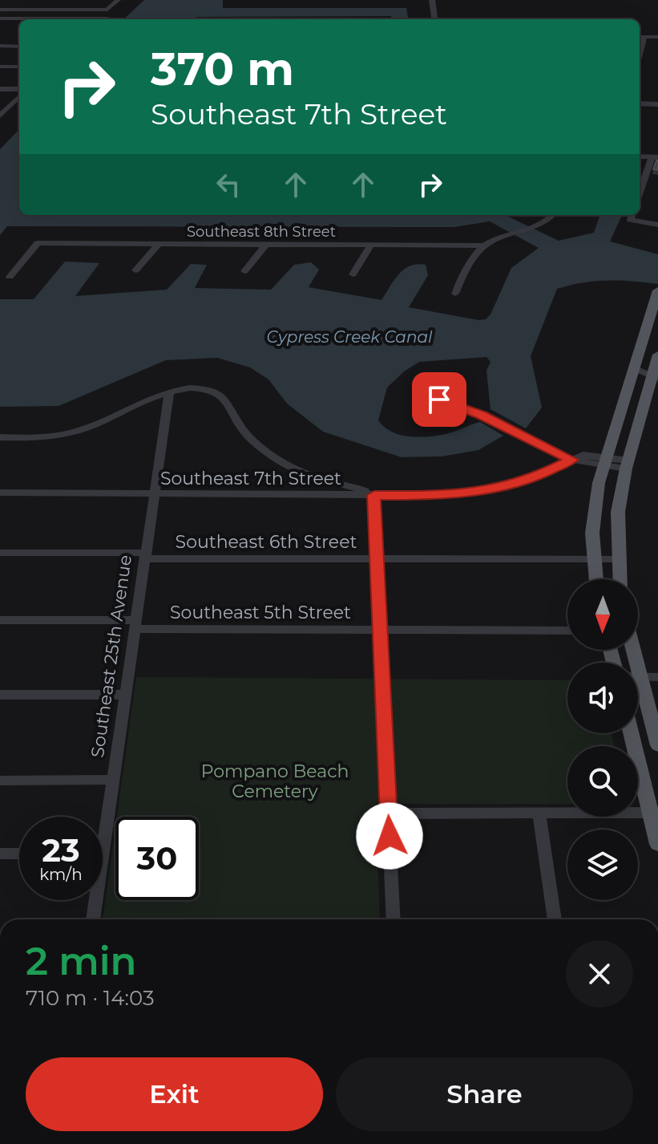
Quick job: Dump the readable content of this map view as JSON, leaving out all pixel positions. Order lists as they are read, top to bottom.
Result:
{
  "streets": {
    "street": [
      "Southeast 8th Street",
      "Southeast 7th Street",
      "Southeast 6th Street",
      "Southeast 5th Street",
      "Southeast 25th Avenue"
    ]
  },
  "crossings": [
    ["Southeast 7th Street", "Southeast 25th Avenue"],
    ["Southeast 6th Street", "Southeast 25th Avenue"],
    ["Southeast 5th Street", "Southeast 25th Avenue"]
  ],
  "water": ["Cypress Creek Canal"],
  "parks": ["Pompano Beach Cemetery"],
  "north": "bottom",
  "page": {
    "turn": ["370 m", "Southeast 7th Street"],
    "speed": "23 km/h",
    "limit": "30",
    "heading": ["2 min", "710 m · 14:03"],
    "buttons": ["Exit", "Share"]
  }
}
